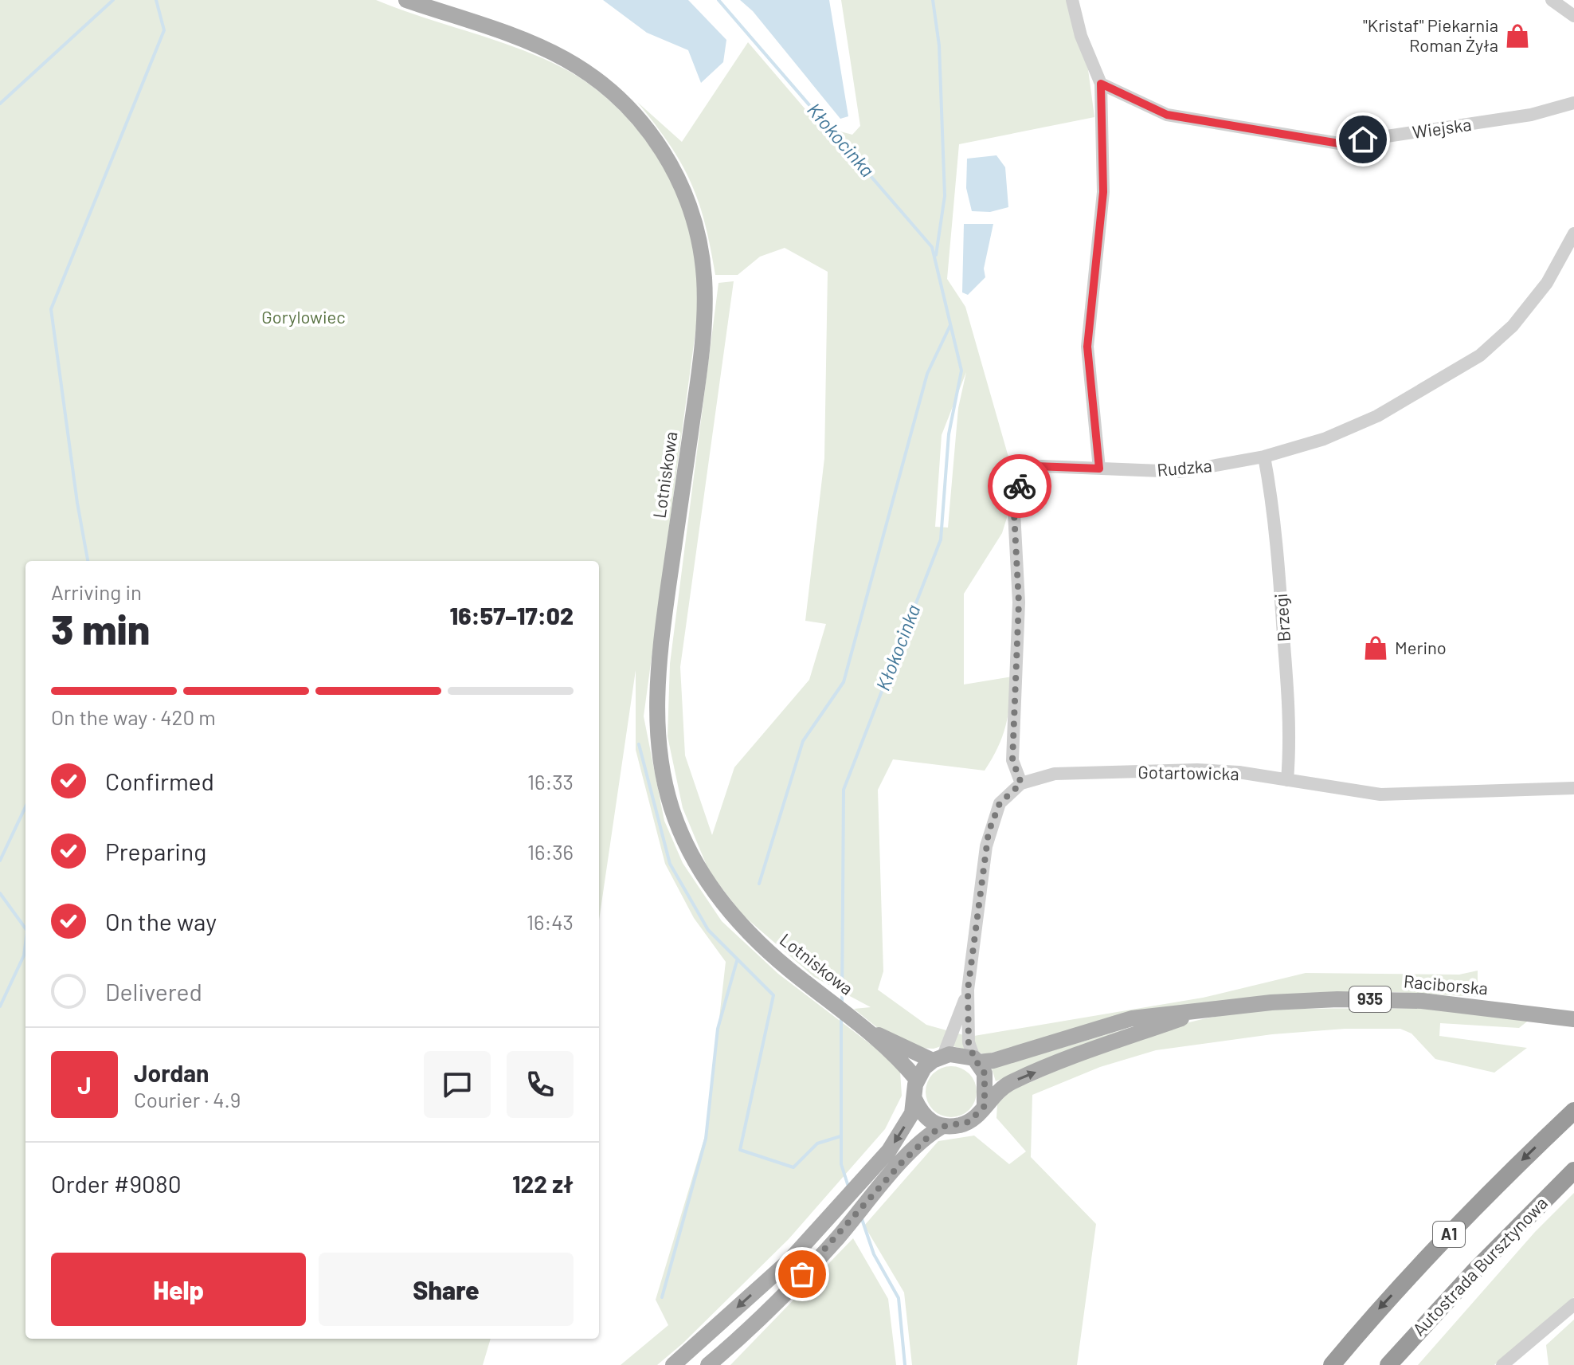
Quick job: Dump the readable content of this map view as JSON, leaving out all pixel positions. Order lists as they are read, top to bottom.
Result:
{
  "streets": {
    "highway": ["A1", "Autostrada Bursztynowa"],
    "main road": ["Lotniskowa", "Raciborska", "935"],
    "street": [
      "Wiejska",
      "Rudzka",
      "Brzegi",
      "Gotartowicka"
    ]
  },
  "crossings": [
    ["Rudzka", "Brzegi"],
    ["Rudzka", "Gotartowicka"],
    ["Lotniskowa", "Gotartowicka"],
    ["Lotniskowa", "Raciborska"],
    ["Lotniskowa", "935"],
    ["Brzegi", "Gotartowicka"],
    ["Gotartowicka", "Raciborska"],
    ["Gotartowicka", "935"],
    ["Raciborska", "935"]
  ],
  "water": ["Kłokocinka"],
  "parks": ["Gorylowiec"],
  "places": {
    "shop": ["\"Kristaf\" Piekarnia Roman Żyła", "Merino"]
  },
  "page": {
    "heading": ["3 min", "Arriving in", "16:57–17:02"],
    "panel": [
      "Jordan",
      "Courier · 4.9",
      "Order #9080",
      "122 zł"
    ],
    "bar": "On the way · 420 m",
    "list": [
      ["Confirmed", "16:33"],
      ["Preparing", "16:36"],
      ["On the way", "16:43"],
      "Delivered"
    ],
    "round": "J",
    "buttons": ["Help", "Share"]
  }
}
